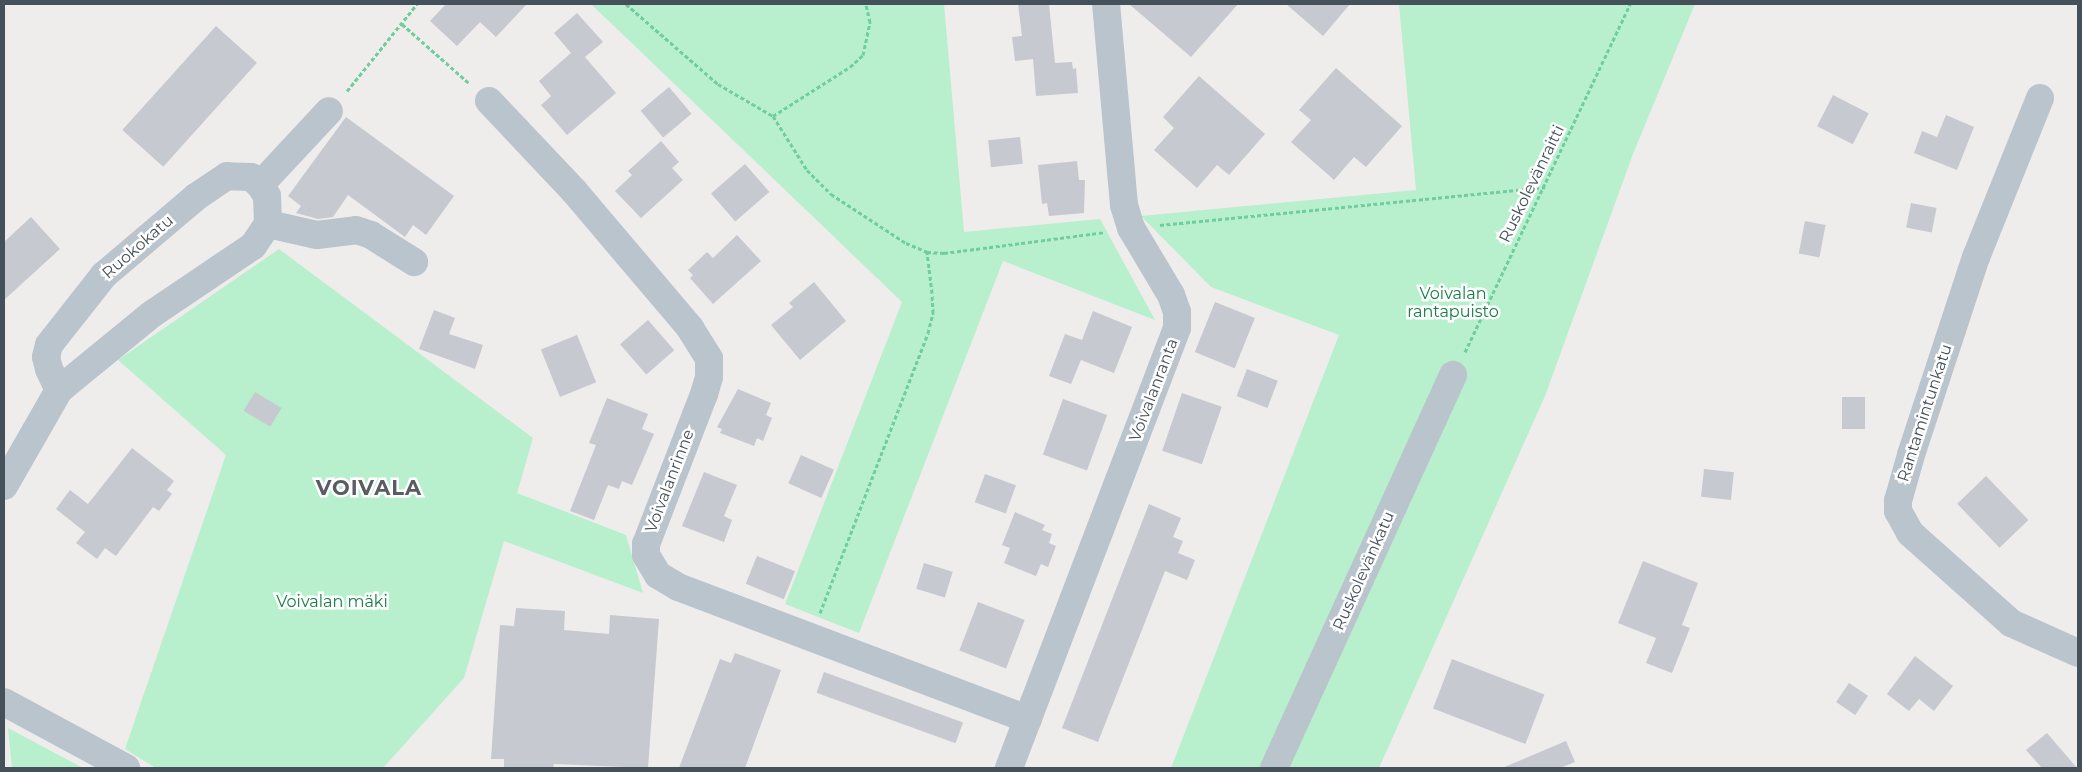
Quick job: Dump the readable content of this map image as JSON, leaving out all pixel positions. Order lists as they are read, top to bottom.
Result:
{
  "streets": {
    "street": [
      "Ruokokatu",
      "Voivalanranta",
      "Rantamintunkatu",
      "Voivalanrinne",
      "Ruskolevänkatu"
    ],
    "path": ["Ruskolevänraitti"]
  },
  "crossings": [
    ["Ruskolevänraitti", "Ruskolevänkatu"],
    ["Voivalanranta", "Voivalanrinne"]
  ],
  "districts": ["VOIVALA"],
  "parks": ["Voivalan rantapuisto", "Voivalan mäki"]
}
